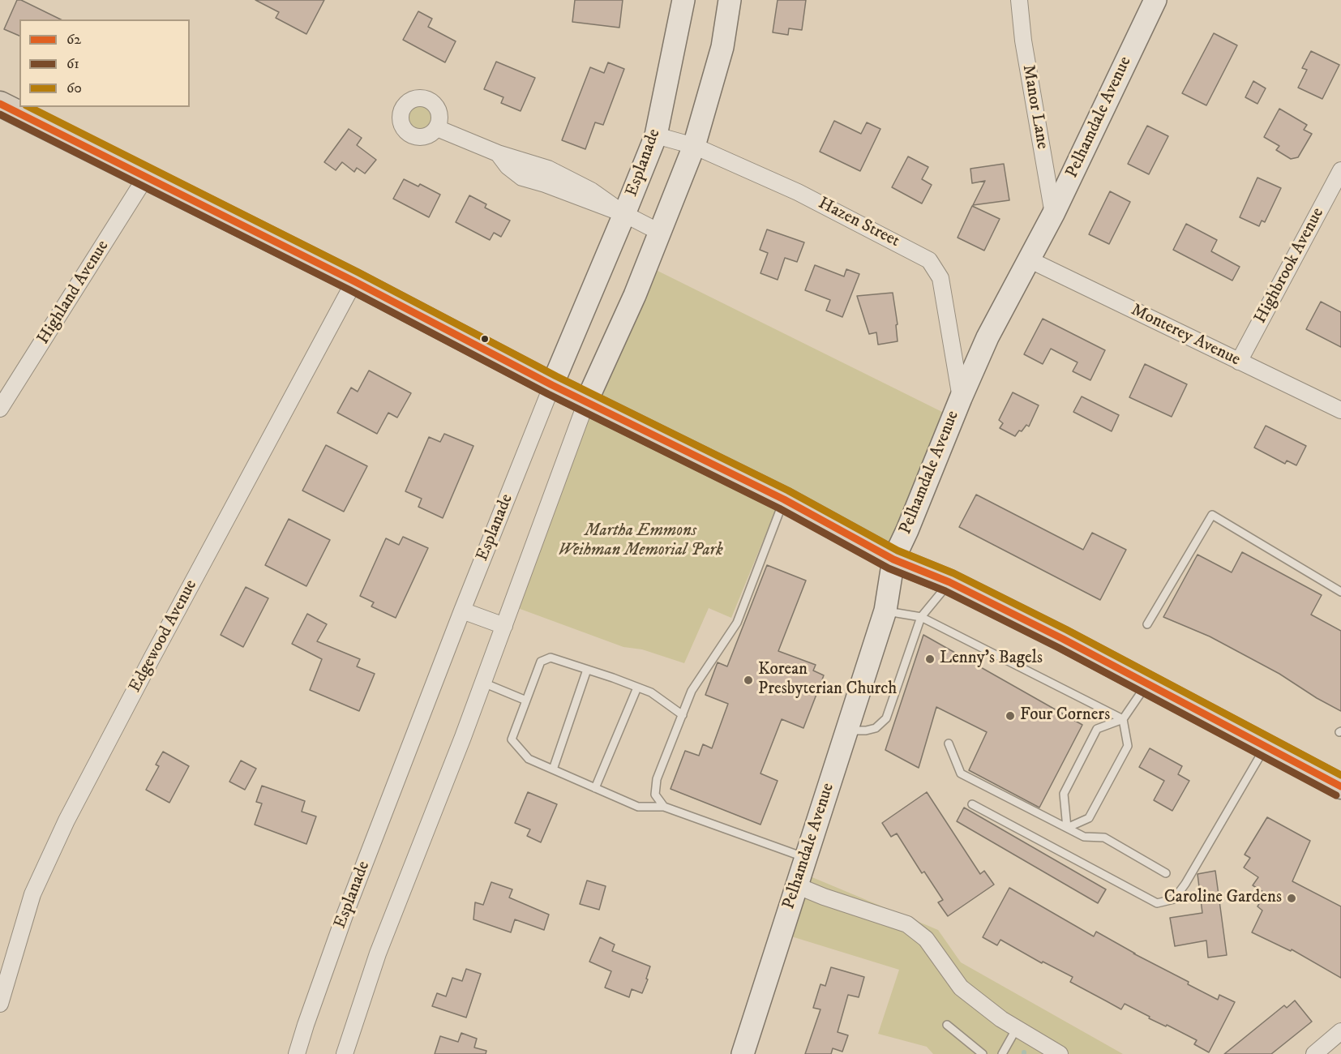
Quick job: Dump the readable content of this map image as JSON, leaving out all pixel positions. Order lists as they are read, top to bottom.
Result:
{
  "streets": {
    "street": [
      "Manor Lane",
      "Pelhamdale Avenue",
      "Esplanade",
      "Hazen Street",
      "Highbrook Avenue",
      "Highland Avenue",
      "Monterey Avenue",
      "Edgewood Avenue"
    ]
  },
  "crossings": [
    ["Manor Lane", "Pelhamdale Avenue"],
    ["Pelhamdale Avenue", "Hazen Street"],
    ["Pelhamdale Avenue", "Monterey Avenue"],
    ["Esplanade", "Hazen Street"],
    ["Highbrook Avenue", "Monterey Avenue"]
  ],
  "parks": ["Martha Emmons Weihman Memorial Park"],
  "places": [
    "Lenny's Bagels",
    "Korean Presbyterian Church",
    "Four Corners",
    "Caroline Gardens"
  ],
  "lines": ["transit line 62", "transit line 60", "transit line 61"],
  "legend": ["62", "61", "60"]
}
